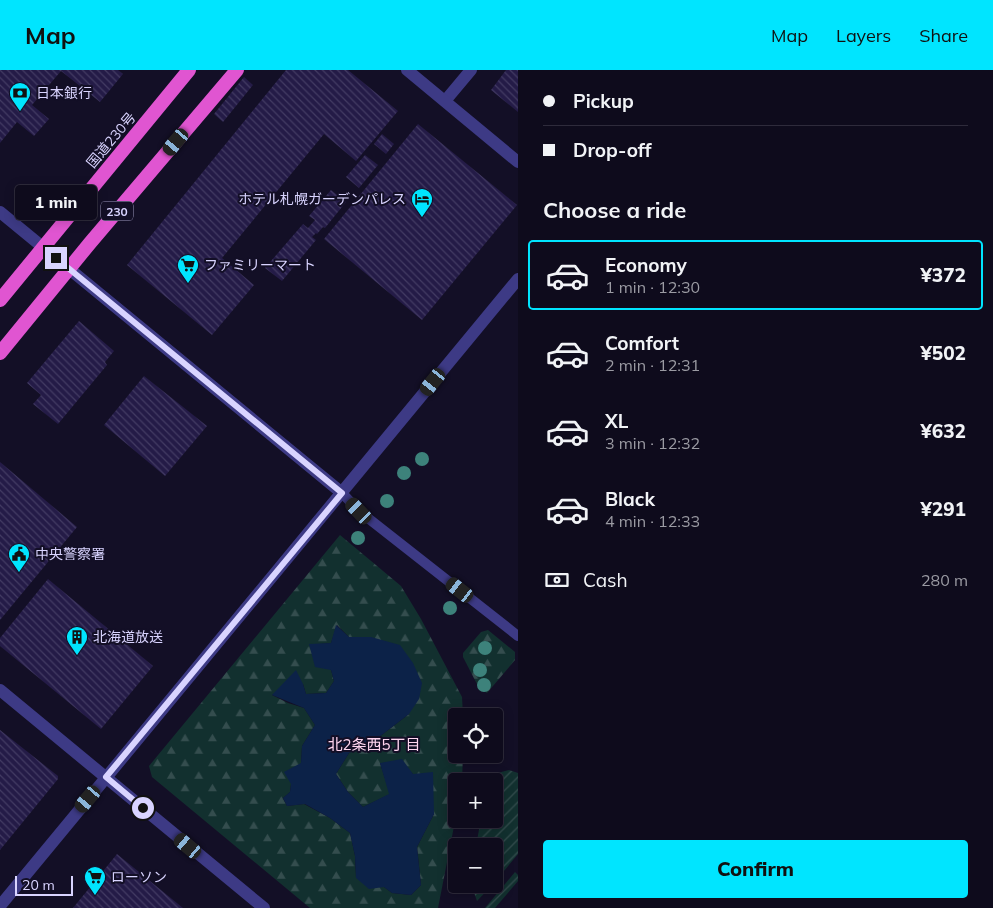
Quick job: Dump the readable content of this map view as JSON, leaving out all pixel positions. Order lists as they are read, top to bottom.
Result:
{
  "streets": {
    "highway": ["国道230号", "230"]
  },
  "districts": ["北2条西5丁目"],
  "places": {
    "bank": ["日本銀行"],
    "hotel": ["ホテル札幌ガーデンパレス"],
    "supermarket": ["ファミリーマート", "ローソン"],
    "public building": ["中央警察署"],
    "building": ["北海道放送"]
  },
  "scale_bar": "20 m",
  "page": {
    "header": "Map",
    "nav": ["Map", "Layers", "Share"],
    "banner": ["Pickup", "Drop-off"],
    "heading": "Choose a ride",
    "bubble": "1 min",
    "list": [
      {
        "name": "Economy",
        "note": "1 min · 12:30",
        "value": "¥372"
      },
      {
        "name": "Comfort",
        "note": "2 min · 12:31",
        "value": "¥502"
      },
      {
        "name": "XL",
        "note": "3 min · 12:32",
        "value": "¥632"
      },
      {
        "name": "Black",
        "note": "4 min · 12:33",
        "value": "¥291"
      }
    ],
    "pay": ["Cash", "280 m"],
    "map_buttons": ["+", "−"],
    "buttons": "Confirm",
    "scale": "20 m"
  }
}
